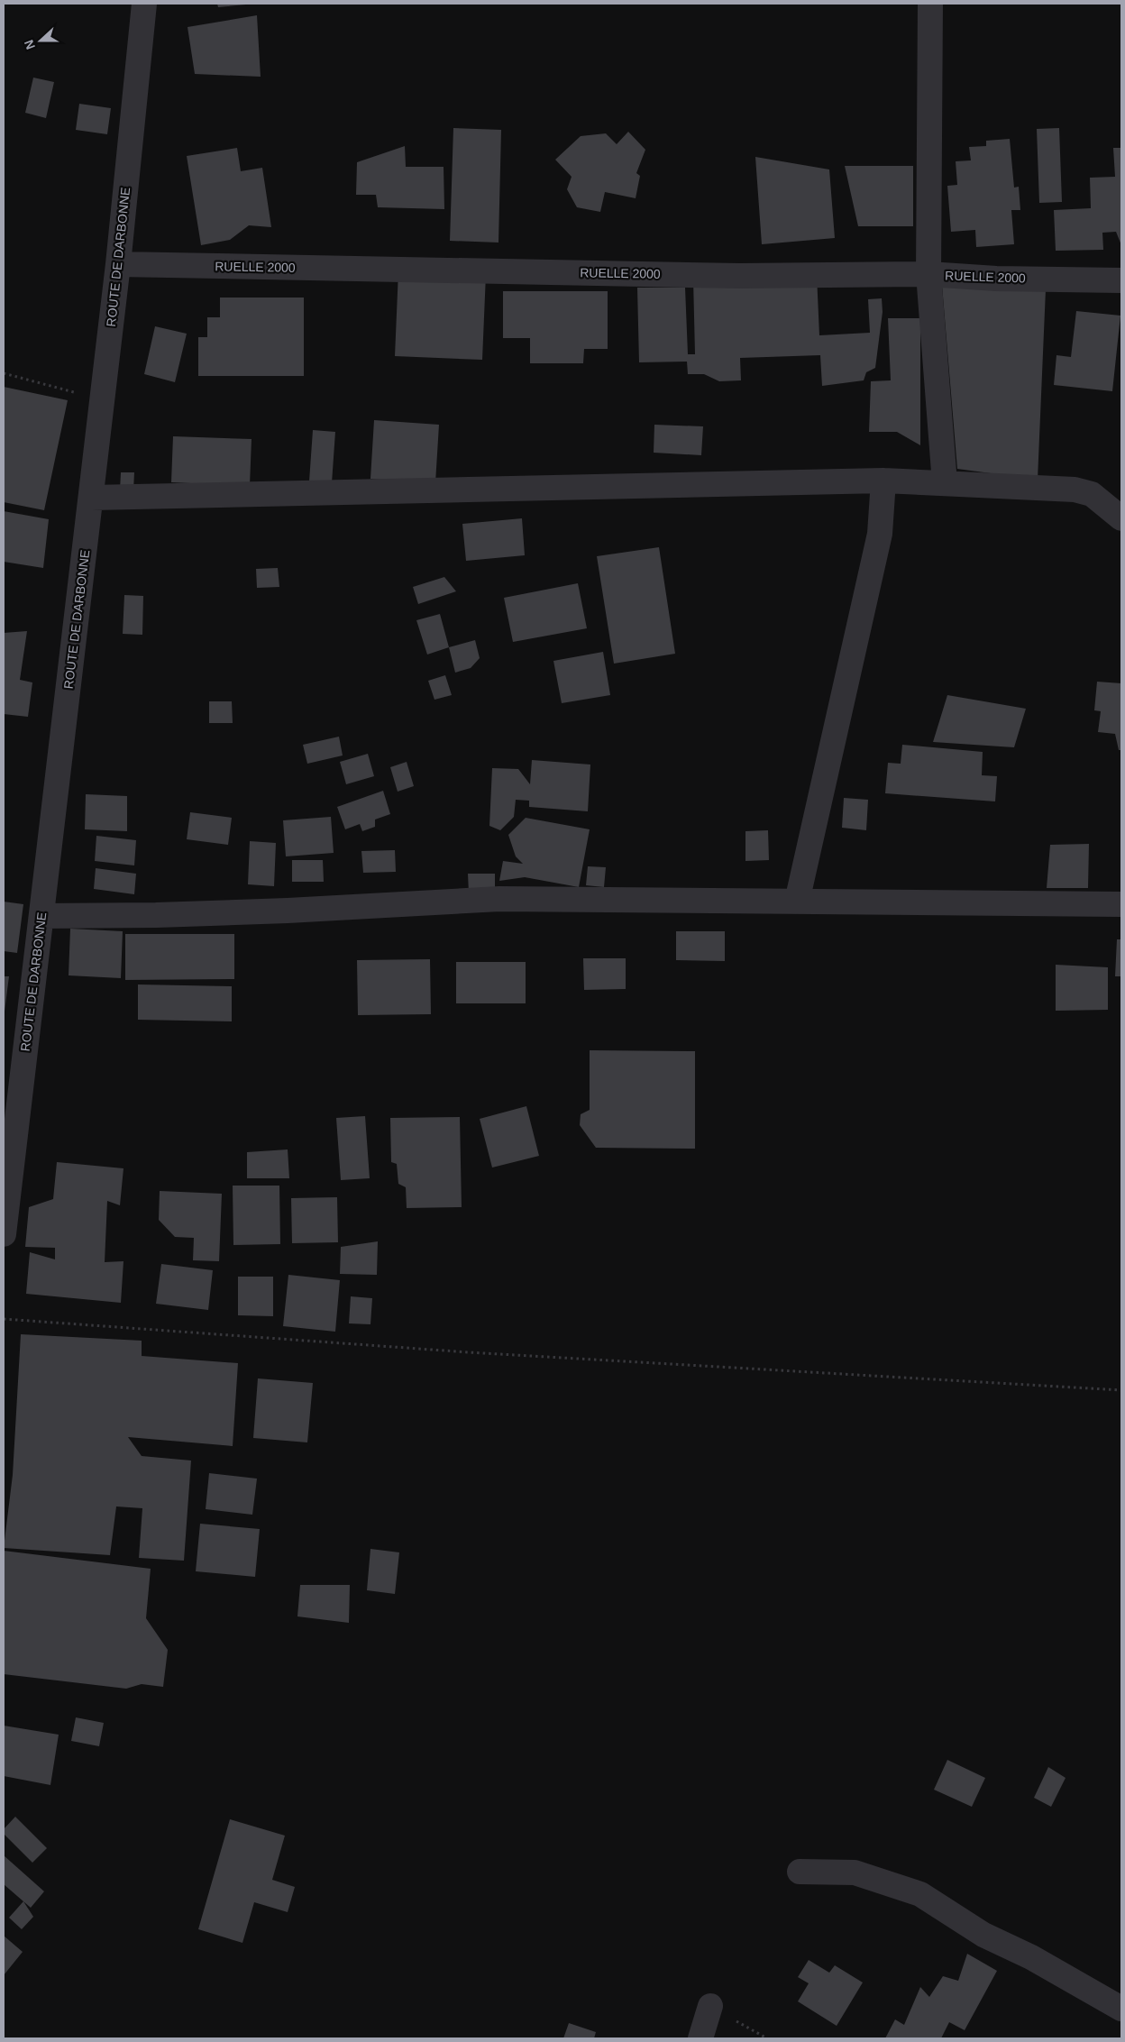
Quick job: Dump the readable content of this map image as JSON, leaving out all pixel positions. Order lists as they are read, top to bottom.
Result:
{
  "streets": {
    "street": ["ROUTE DE DARBONNE", "RUELLE 2000"]
  },
  "crossings": [
    ["ROUTE DE DARBONNE", "RUELLE 2000"]
  ],
  "north": "left"
}
